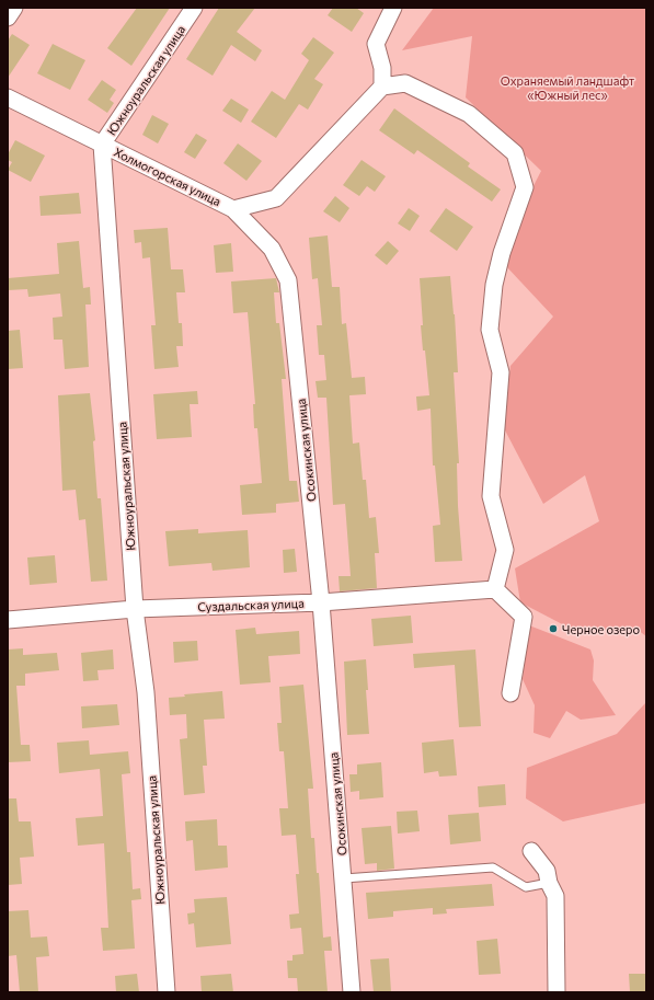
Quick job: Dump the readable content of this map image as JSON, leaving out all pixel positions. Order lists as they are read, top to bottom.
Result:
{
  "streets": {
    "street": [
      "Южноуральская улица",
      "Холмогорская улица",
      "Осокинская улица",
      "Суздальская улица"
    ]
  },
  "crossings": [
    ["Южноуральская улица", "Холмогорская улица"],
    ["Южноуральская улица", "Суздальская улица"],
    ["Холмогорская улица", "Осокинская улица"],
    ["Осокинская улица", "Суздальская улица"]
  ],
  "parks": ["Охраняемый ландшафт «Южный лес»"],
  "places": ["Черное озеро"]
}
